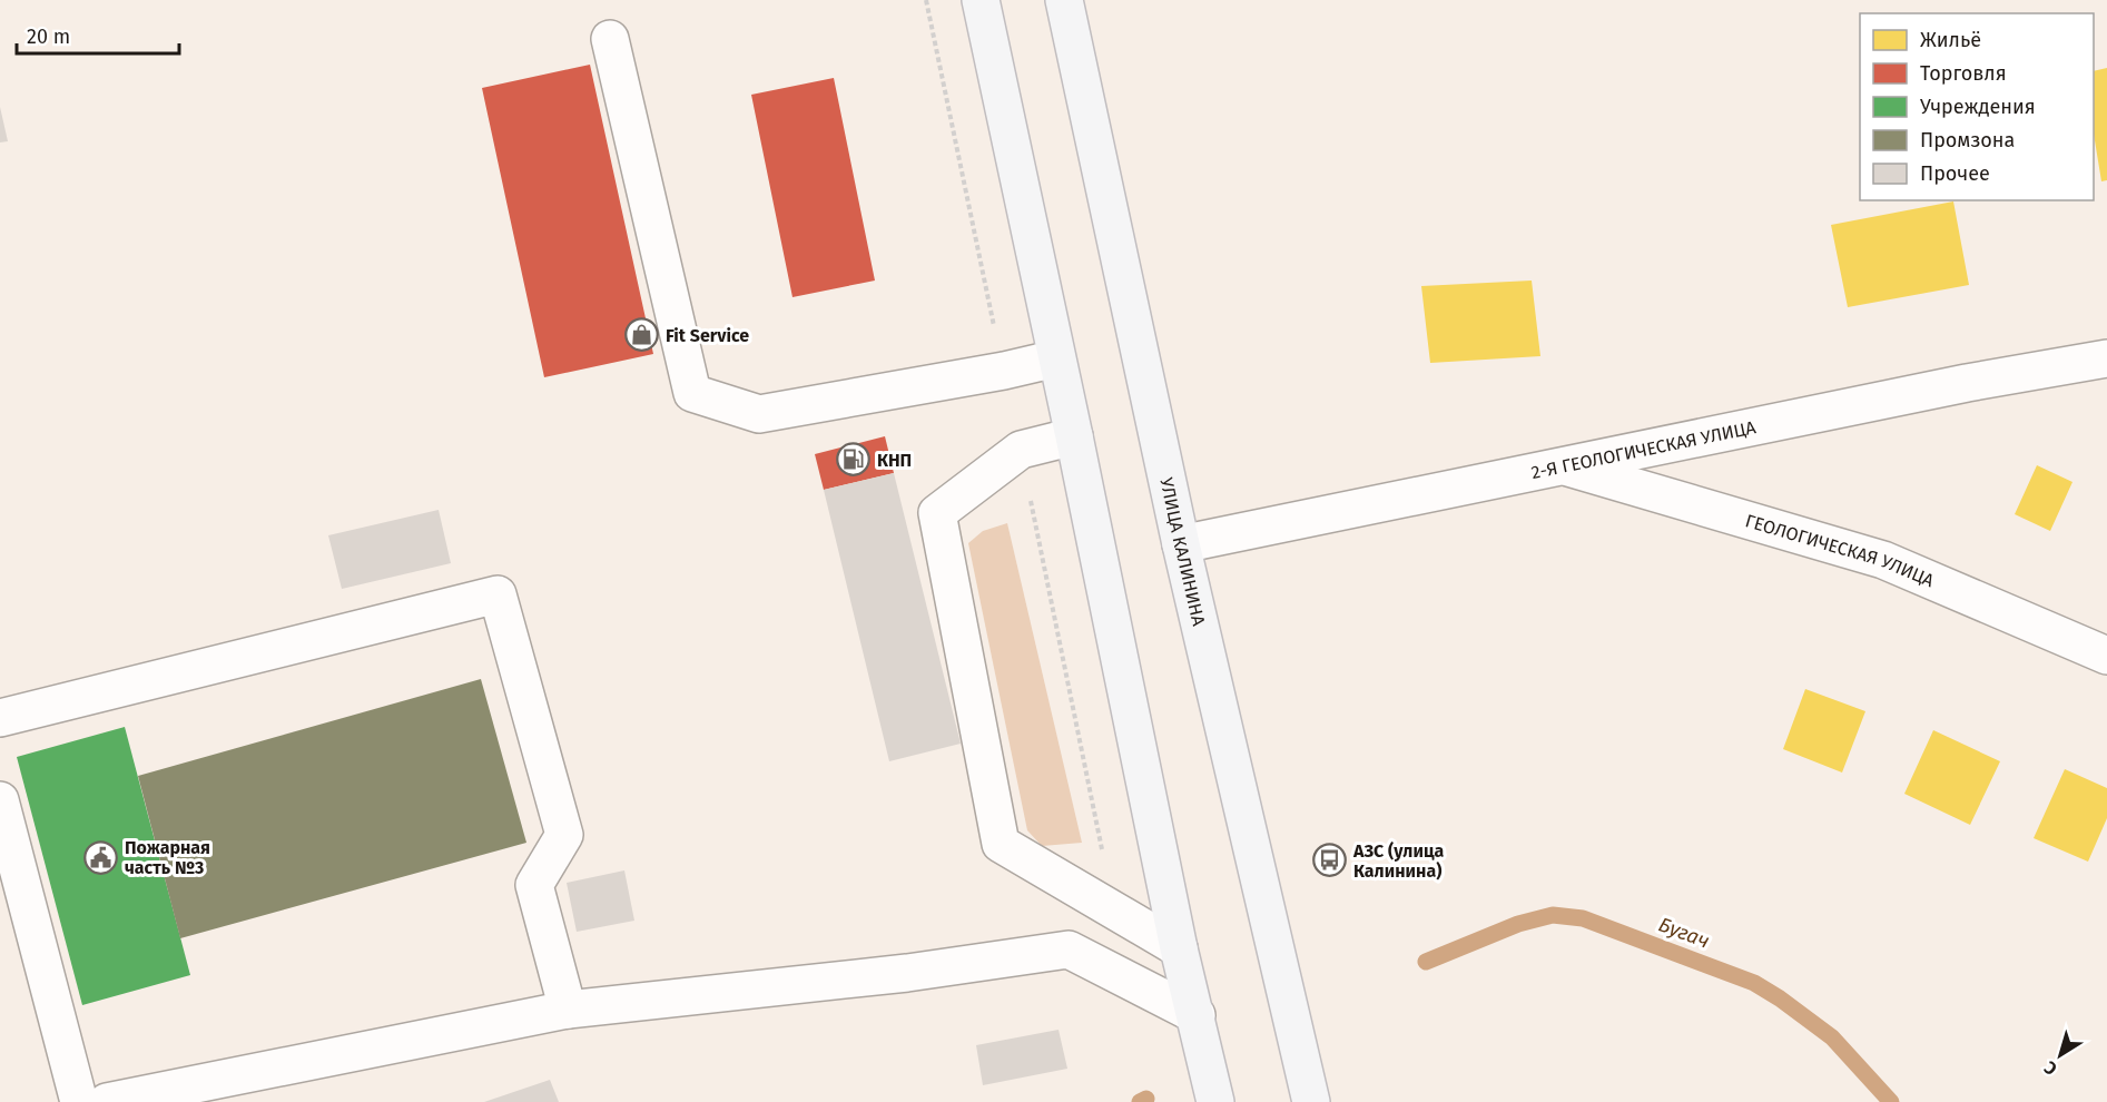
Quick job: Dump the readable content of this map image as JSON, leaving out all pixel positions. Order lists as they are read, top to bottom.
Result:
{
  "streets": {
    "main road": ["УЛИЦА КАЛИНИНА"],
    "street": ["2-Я ГЕОЛОГИЧЕСКАЯ УЛИЦА", "ГЕОЛОГИЧЕСКАЯ УЛИЦА"]
  },
  "crossings": [
    ["2-Я ГЕОЛОГИЧЕСКАЯ УЛИЦА", "ГЕОЛОГИЧЕСКАЯ УЛИЦА"],
    ["2-Я ГЕОЛОГИЧЕСКАЯ УЛИЦА", "УЛИЦА КАЛИНИНА"]
  ],
  "water": ["Бугач"],
  "places": {
    "shop": ["Fit Service"],
    "fuel station": ["КНП"],
    "public building": ["Пожарная часть №3"],
    "bus stop": ["АЗС (улица Калинина)"]
  },
  "legend": [
    "Жильё",
    "Торговля",
    "Учреждения",
    "Промзона",
    "Прочее"
  ],
  "scale_bar": "20 m",
  "north": "bottom left"
}
